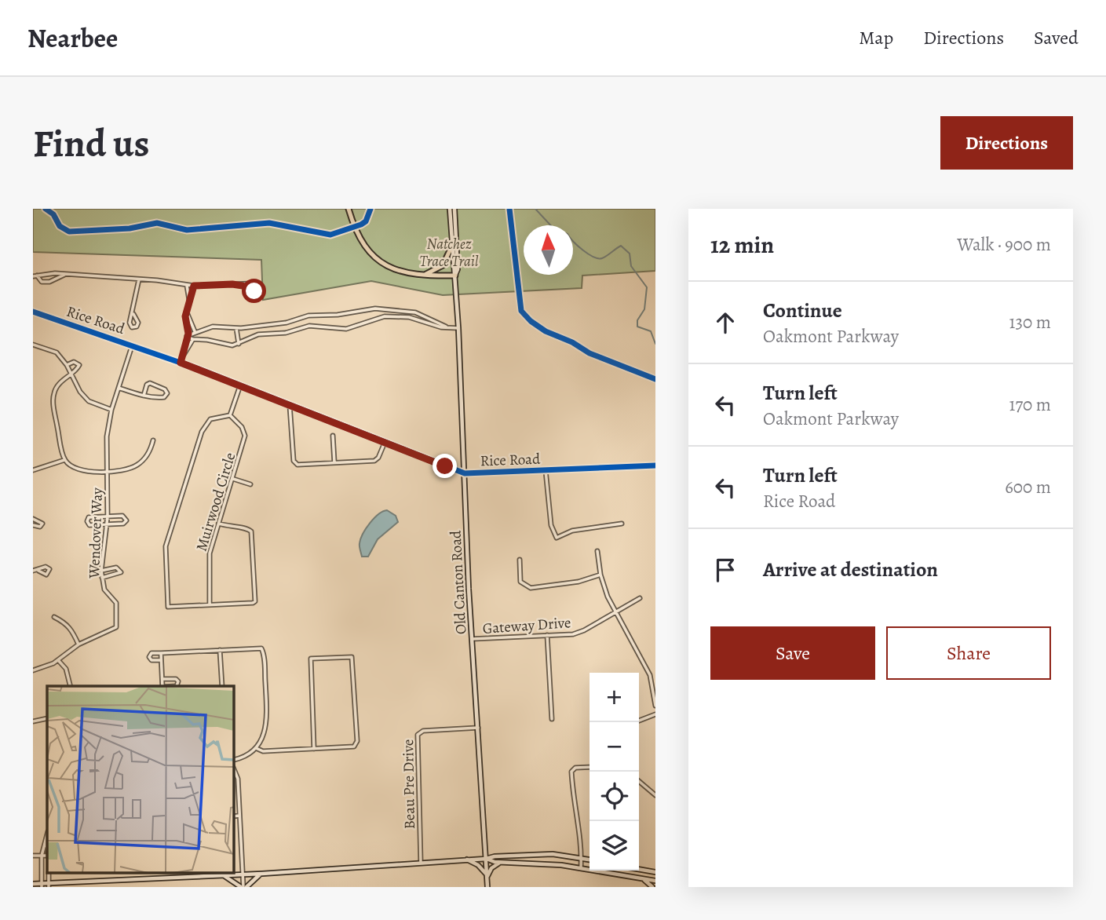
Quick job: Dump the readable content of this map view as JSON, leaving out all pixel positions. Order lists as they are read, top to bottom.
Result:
{
  "streets": {
    "main road": ["Rice Road", "Old Canton Road"],
    "street": [
      "Muirwood Circle",
      "Wendover Way",
      "Gateway Drive",
      "Beau Pre Drive"
    ]
  },
  "crossings": [
    ["Rice Road", "Wendover Way"],
    ["Rice Road", "Old Canton Road"],
    ["Old Canton Road", "Gateway Drive"],
    ["Old Canton Road", "Beau Pre Drive"]
  ],
  "parks": ["Natchez Trace Trail"],
  "north": "top",
  "page": {
    "header": "Nearbee",
    "nav": ["Map", "Directions", "Saved"],
    "buttons": [
      "Directions",
      ["Save", "Share"]
    ],
    "title": "Find us",
    "heading": ["12 min", "Walk · 900 m"],
    "list": [
      ["Continue", "Oakmont Parkway", "130 m"],
      ["Turn left", "Oakmont Parkway", "170 m"],
      ["Turn left", "Rice Road", "600 m"],
      "Arrive at destination"
    ],
    "map_buttons": ["+", "−"]
  }
}
